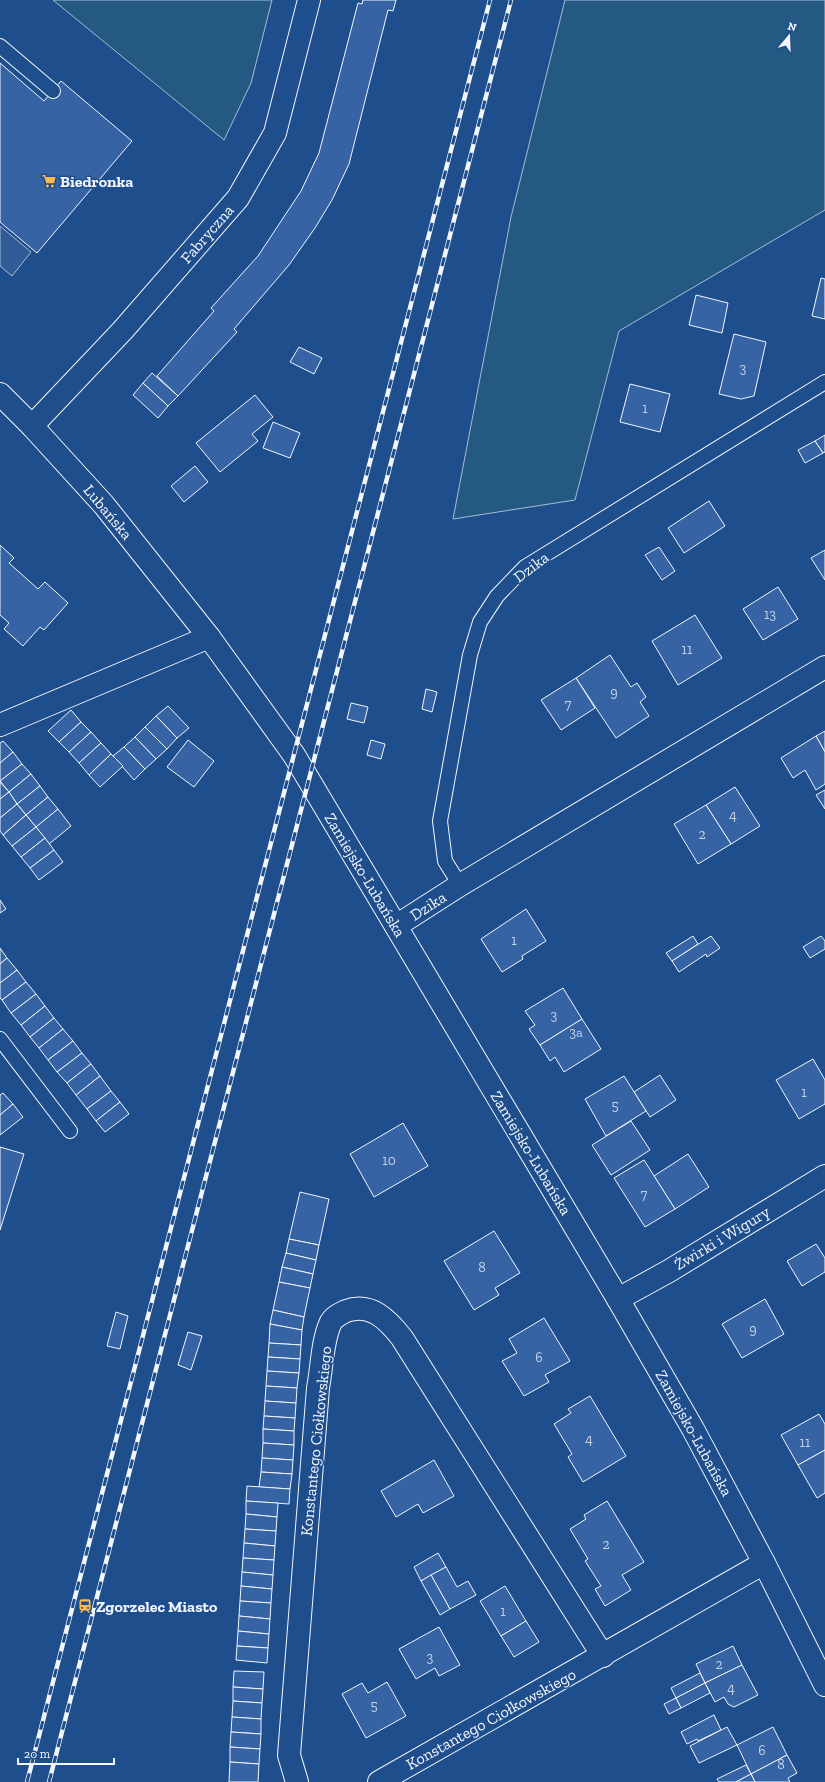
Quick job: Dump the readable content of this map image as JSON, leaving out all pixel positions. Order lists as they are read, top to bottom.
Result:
{
  "streets": {
    "street": [
      "Fabryczna",
      "Lubańska",
      "Dzika",
      "Zamiejsko-Lubańska",
      "Żwirki i Wigury",
      "Konstantego Ciołkowskiego"
    ]
  },
  "crossings": [
    ["Fabryczna", "Lubańska"],
    ["Lubańska", "Zamiejsko-Lubańska"],
    ["Dzika", "Zamiejsko-Lubańska"],
    ["Zamiejsko-Lubańska", "Żwirki i Wigury"],
    ["Zamiejsko-Lubańska", "Konstantego Ciołkowskiego"]
  ],
  "places": {
    "supermarket": ["Biedronka"],
    "station": ["Zgorzelec Miasto"]
  },
  "house_numbers": [
    "3",
    "1",
    "13",
    "11",
    "9",
    "7",
    "4",
    "2",
    "1",
    "3",
    "3a",
    "1",
    "5",
    "10",
    "7",
    "8",
    "9",
    "6",
    "4",
    "11",
    "2",
    "1",
    "3",
    "2",
    "4",
    "5",
    "6",
    "8"
  ],
  "scale_bar": "20 m",
  "north": "top"
}
